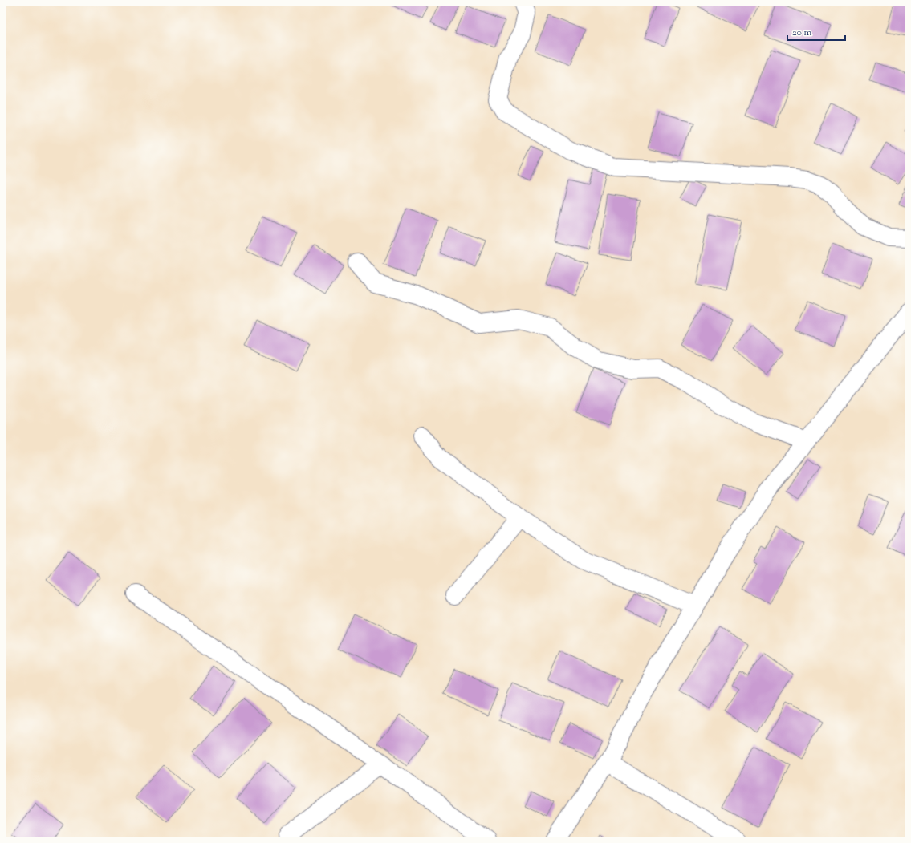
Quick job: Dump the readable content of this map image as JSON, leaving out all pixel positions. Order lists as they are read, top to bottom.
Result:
{
  "scale_bar": "20 m"
}
